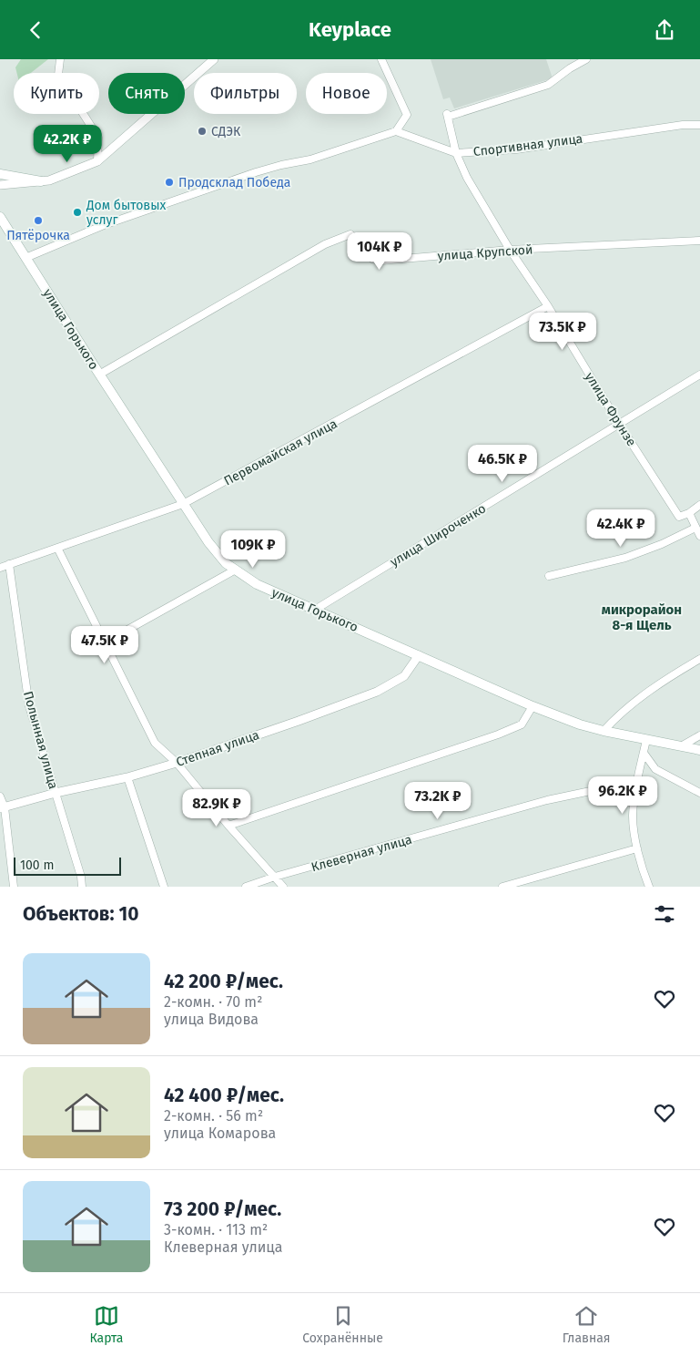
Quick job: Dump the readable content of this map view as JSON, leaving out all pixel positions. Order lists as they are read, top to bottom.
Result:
{
  "streets": {
    "main road": ["улица Горького"],
    "street": [
      "Спортивная улица",
      "улица Крупской",
      "улица Фрунзе",
      "Первомайская улица",
      "улица Широченко",
      "Полынная улица",
      "Степная улица",
      "Клеверная улица"
    ]
  },
  "crossings": [
    ["Спортивная улица", "улица Фрунзе"],
    ["улица Крупской", "улица Горького"],
    ["улица Крупской", "улица Фрунзе"],
    ["улица Горького", "Первомайская улица"],
    ["улица Горького", "улица Широченко"],
    ["улица Горького", "Степная улица"],
    ["улица Фрунзе", "Первомайская улица"],
    ["улица Фрунзе", "улица Широченко"],
    ["Первомайская улица", "Полынная улица"],
    ["Полынная улица", "Степная улица"]
  ],
  "districts": ["микрорайон 8-я Щель"],
  "places": [
    "СДЭК",
    "Продсклад Победа",
    "Дом бытовых услуг",
    "Пятёрочка"
  ],
  "scale_bar": "100 m",
  "page": {
    "header": "Keyplace",
    "chip": [
      "Купить",
      "Снять",
      "Фильтры",
      "Новое"
    ],
    "price": [
      "42.2K ₽",
      "104K ₽",
      "73.5K ₽",
      "46.5K ₽",
      "42.4K ₽",
      "109K ₽",
      "47.5K ₽",
      "96.2K ₽",
      "73.2K ₽",
      "82.9K ₽"
    ],
    "scale": "100 m",
    "heading": "Объектов: 10",
    "list": [
      {
        "name": "42 200 ₽/мес.",
        "note": "2-комн. · 70 m² · улица Видова"
      },
      {
        "name": "42 400 ₽/мес.",
        "note": "2-комн. · 56 m² · улица Комарова"
      },
      {
        "name": "73 200 ₽/мес.",
        "note": "3-комн. · 113 m² · Клеверная улица"
      }
    ],
    "tabs": ["Карта", "Сохранённые", "Главная"]
  }
}
